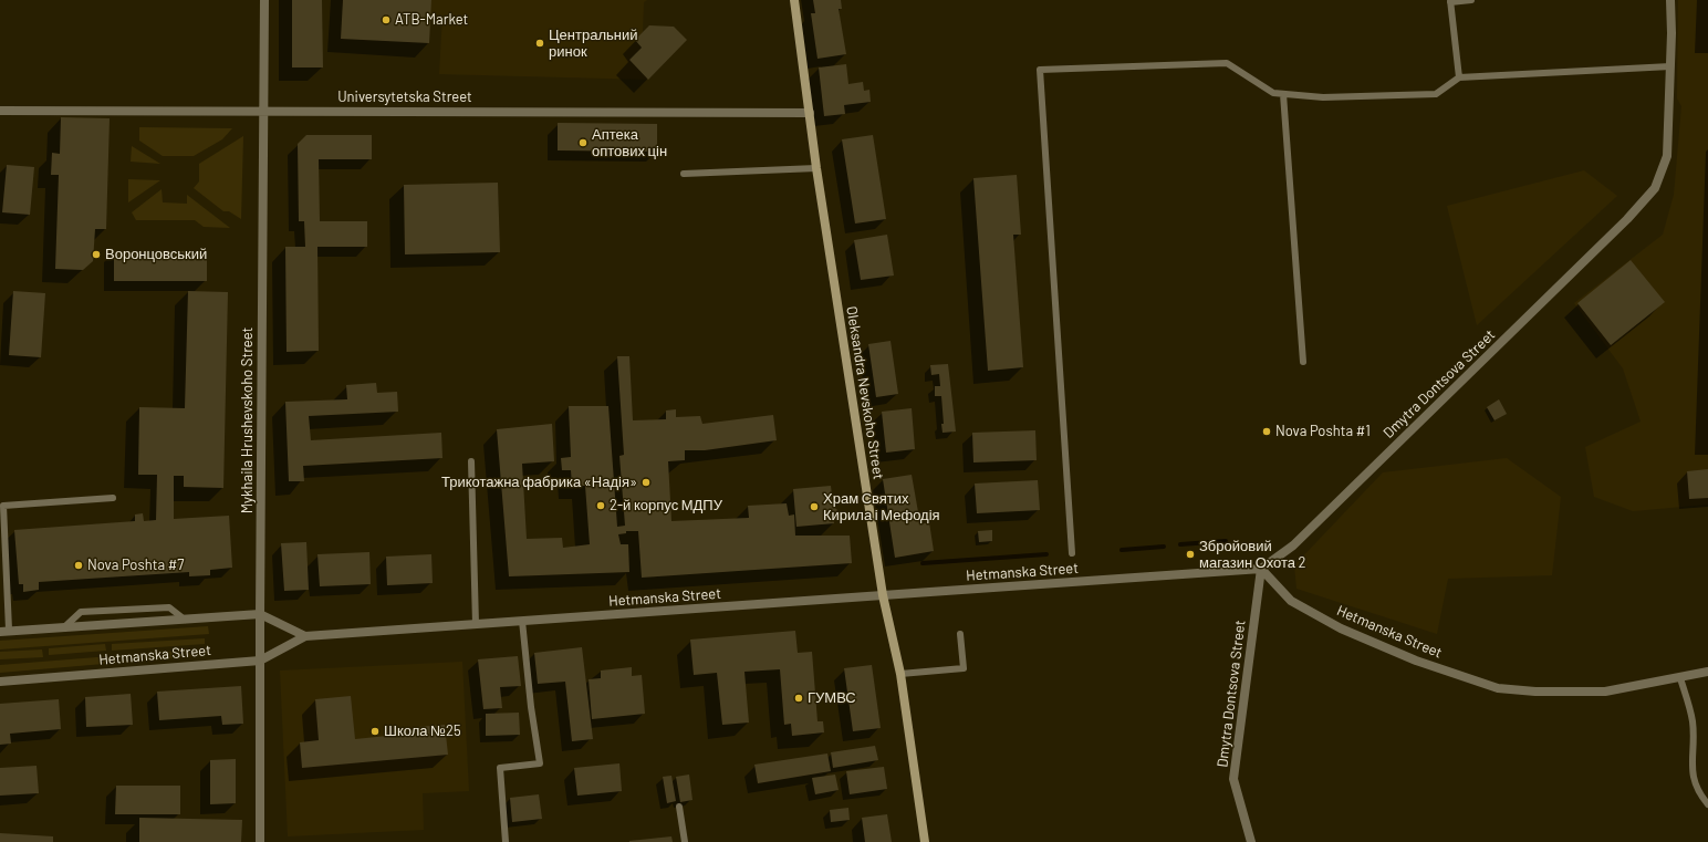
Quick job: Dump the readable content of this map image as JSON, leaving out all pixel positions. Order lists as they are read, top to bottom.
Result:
{
  "streets": {
    "main road": ["Oleksandra Nevskoho Street"],
    "street": [
      "Universytetska Street",
      "Dmytra Dontsova Street",
      "Mykhaila Hrushevskoho Street",
      "Hetmanska Street"
    ]
  },
  "crossings": [
    ["Universytetska Street", "Oleksandra Nevskoho Street"],
    ["Universytetska Street", "Mykhaila Hrushevskoho Street"],
    ["Dmytra Dontsova Street", "Hetmanska Street"],
    ["Oleksandra Nevskoho Street", "Hetmanska Street"],
    ["Mykhaila Hrushevskoho Street", "Hetmanska Street"]
  ],
  "places": [
    "ATB-Market",
    "Центральний ринок",
    "Аптека оптових цін",
    "Воронцовський",
    "Nova Poshta #1",
    "Трикотажна фабрика «Надія»",
    "2-й корпус МДПУ",
    "Храм Святих Кирила і Мефодія",
    "Збройовий магазин Охота 2",
    "Nova Poshta #7",
    "ГУМВС",
    "Школа №25"
  ]
}
